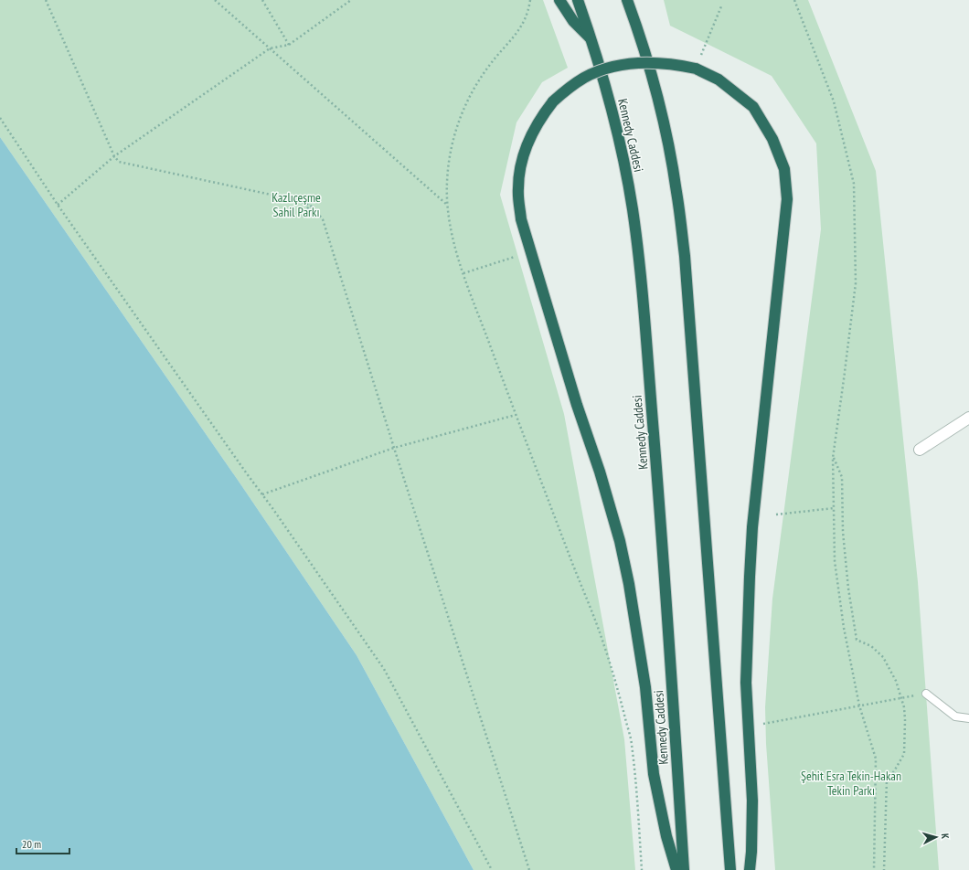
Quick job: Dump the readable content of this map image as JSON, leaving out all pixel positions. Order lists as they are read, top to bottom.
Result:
{
  "streets": {
    "highway": ["Kennedy Caddesi"]
  },
  "parks": ["Kazlıçeşme Sahil Parkı", "Şehit Esra Tekin-Hakan Tekin Parkı"],
  "scale_bar": "20 m",
  "north": "right"
}
